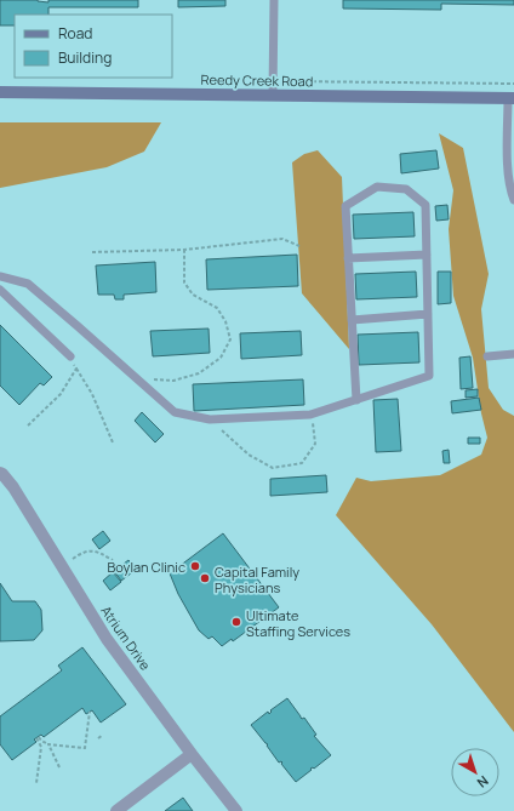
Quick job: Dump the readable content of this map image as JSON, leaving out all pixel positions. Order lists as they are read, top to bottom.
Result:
{
  "streets": {
    "main road": ["Reedy Creek Road"],
    "street": ["Atrium Drive"]
  },
  "places": ["Boylan Clinic", "Capital Family Physicians", "Ultimate Staffing Services"],
  "legend": ["Road", "Building"],
  "north": "bottom right"
}
